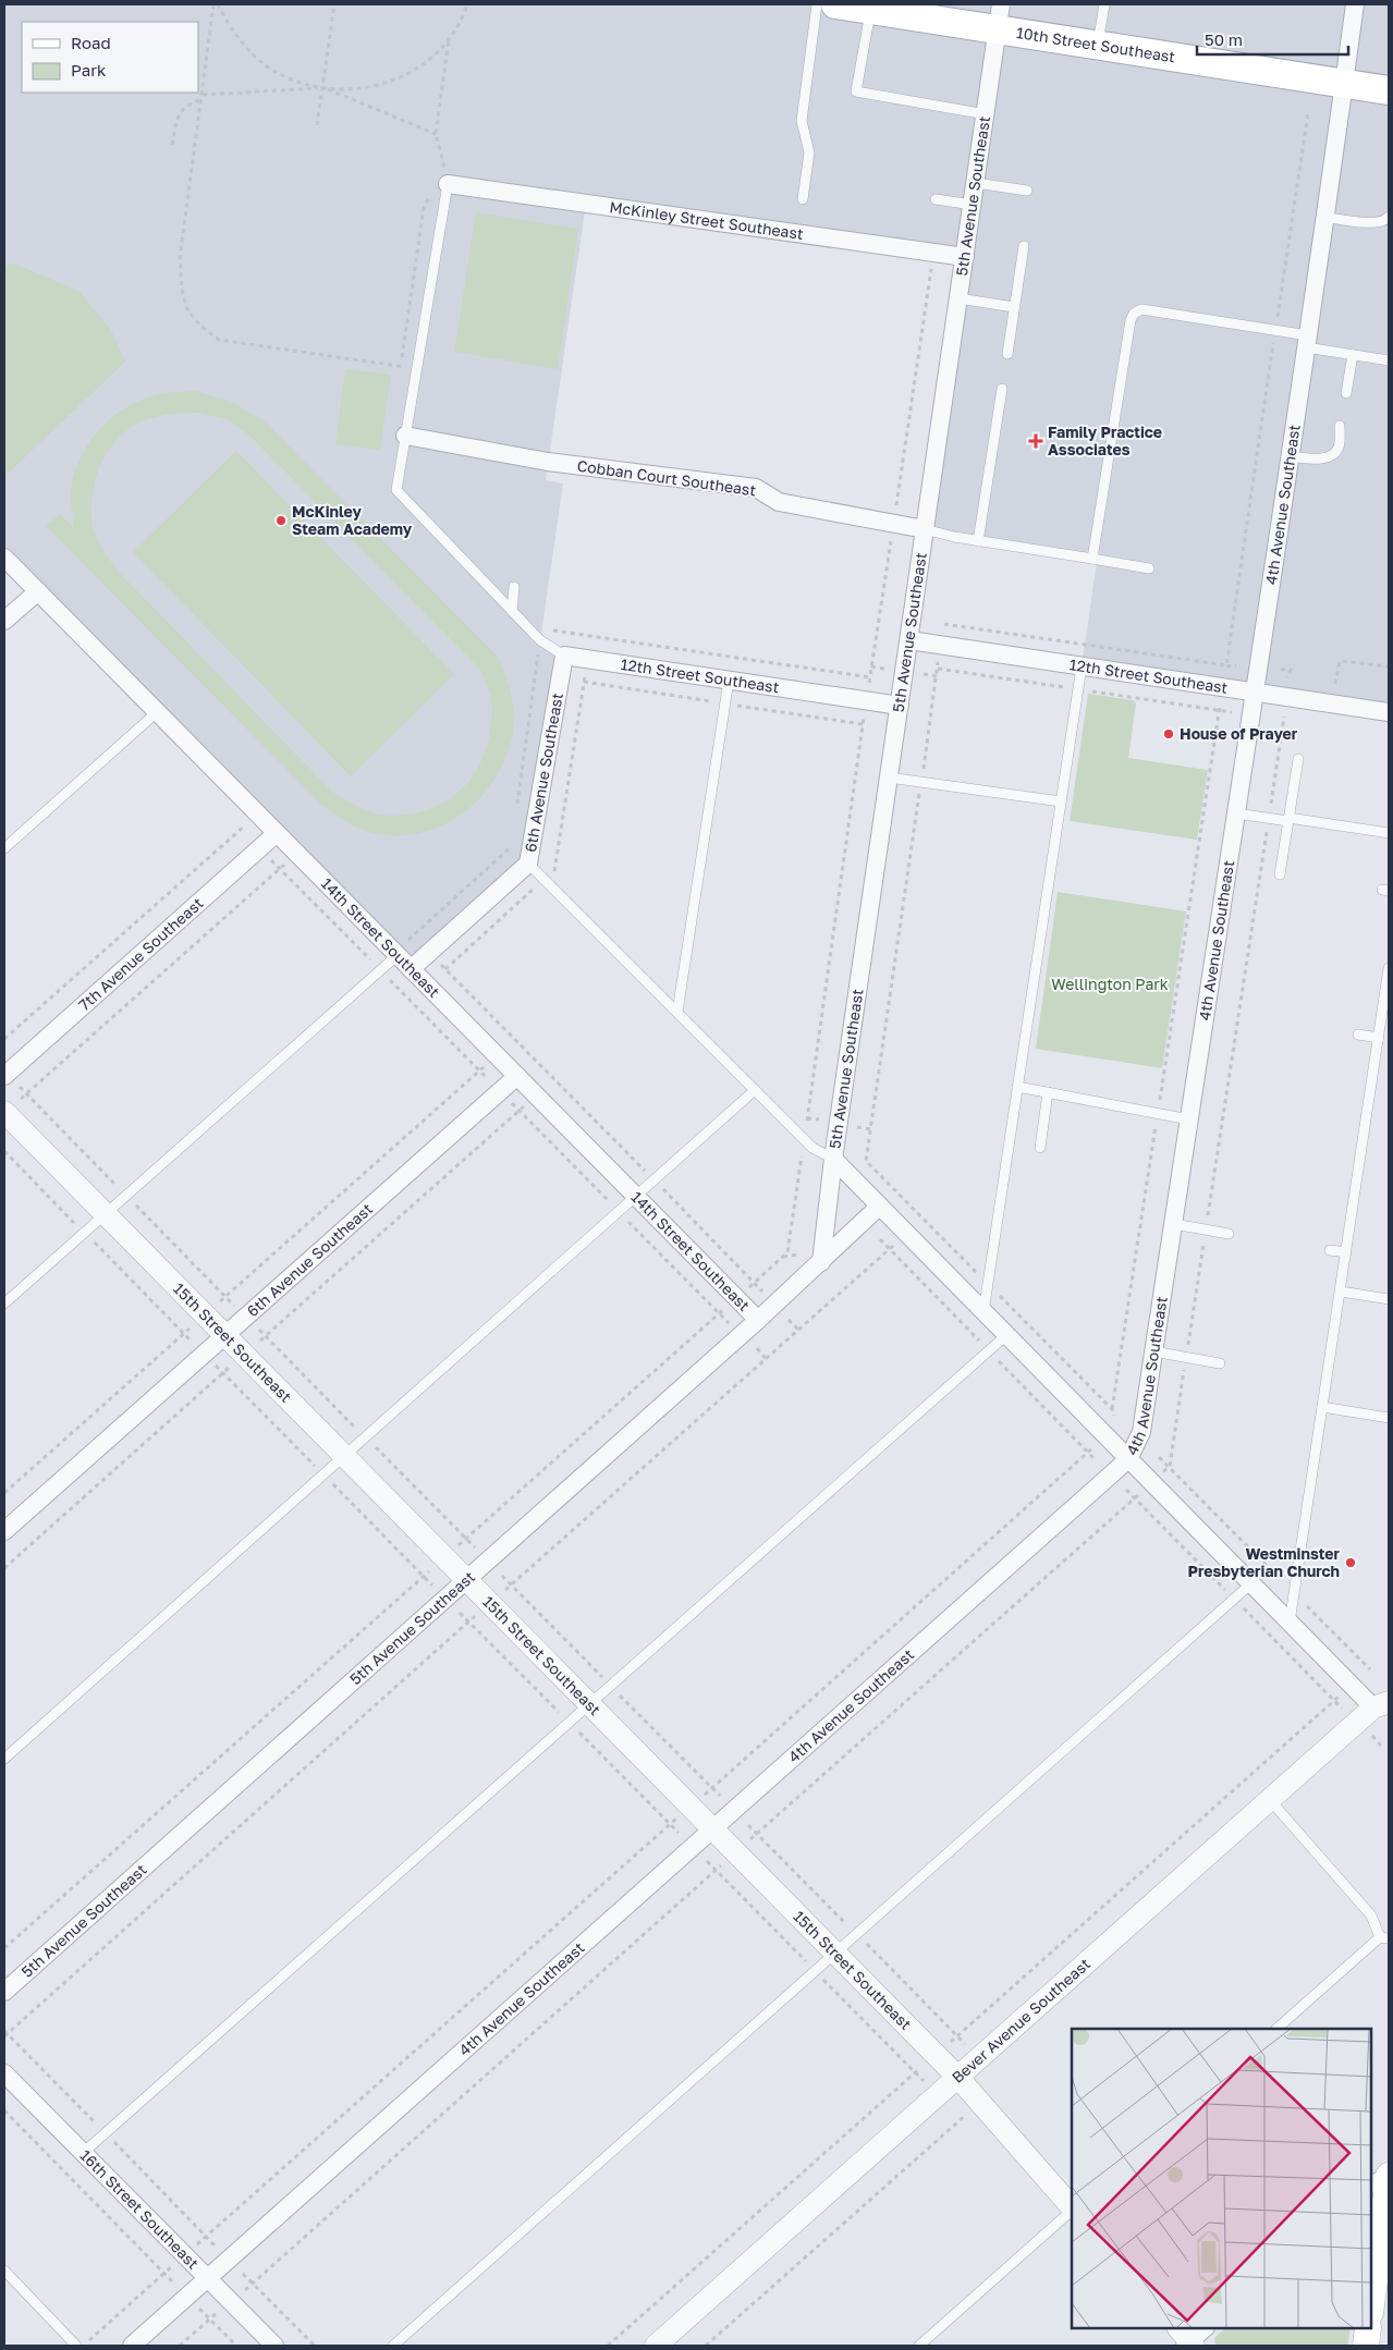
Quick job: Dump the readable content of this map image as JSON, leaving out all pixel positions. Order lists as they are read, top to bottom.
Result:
{
  "streets": {
    "main road": ["10th Street Southeast"],
    "street": [
      "5th Avenue Southeast",
      "McKinley Street Southeast",
      "Cobban Court Southeast",
      "4th Avenue Southeast",
      "12th Street Southeast",
      "6th Avenue Southeast",
      "14th Street Southeast",
      "7th Avenue Southeast",
      "15th Street Southeast",
      "Bever Avenue Southeast",
      "16th Street Southeast"
    ]
  },
  "crossings": [
    ["10th Street Southeast", "5th Avenue Southeast"],
    ["10th Street Southeast", "4th Avenue Southeast"],
    ["5th Avenue Southeast", "McKinley Street Southeast"],
    ["5th Avenue Southeast", "Cobban Court Southeast"],
    ["5th Avenue Southeast", "12th Street Southeast"],
    ["5th Avenue Southeast", "14th Street Southeast"],
    ["5th Avenue Southeast", "15th Street Southeast"],
    ["4th Avenue Southeast", "12th Street Southeast"],
    ["4th Avenue Southeast", "15th Street Southeast"],
    ["4th Avenue Southeast", "16th Street Southeast"],
    ["12th Street Southeast", "6th Avenue Southeast"],
    ["6th Avenue Southeast", "14th Street Southeast"],
    ["6th Avenue Southeast", "15th Street Southeast"],
    ["14th Street Southeast", "7th Avenue Southeast"],
    ["15th Street Southeast", "Bever Avenue Southeast"]
  ],
  "parks": ["Wellington Park"],
  "places": {
    "health": ["Family Practice Associates"],
    "other": ["McKinley Steam Academy", "House of Prayer", "Westminster Presbyterian Church"]
  },
  "legend": ["Road", "Park"],
  "scale_bar": "50 m"
}
